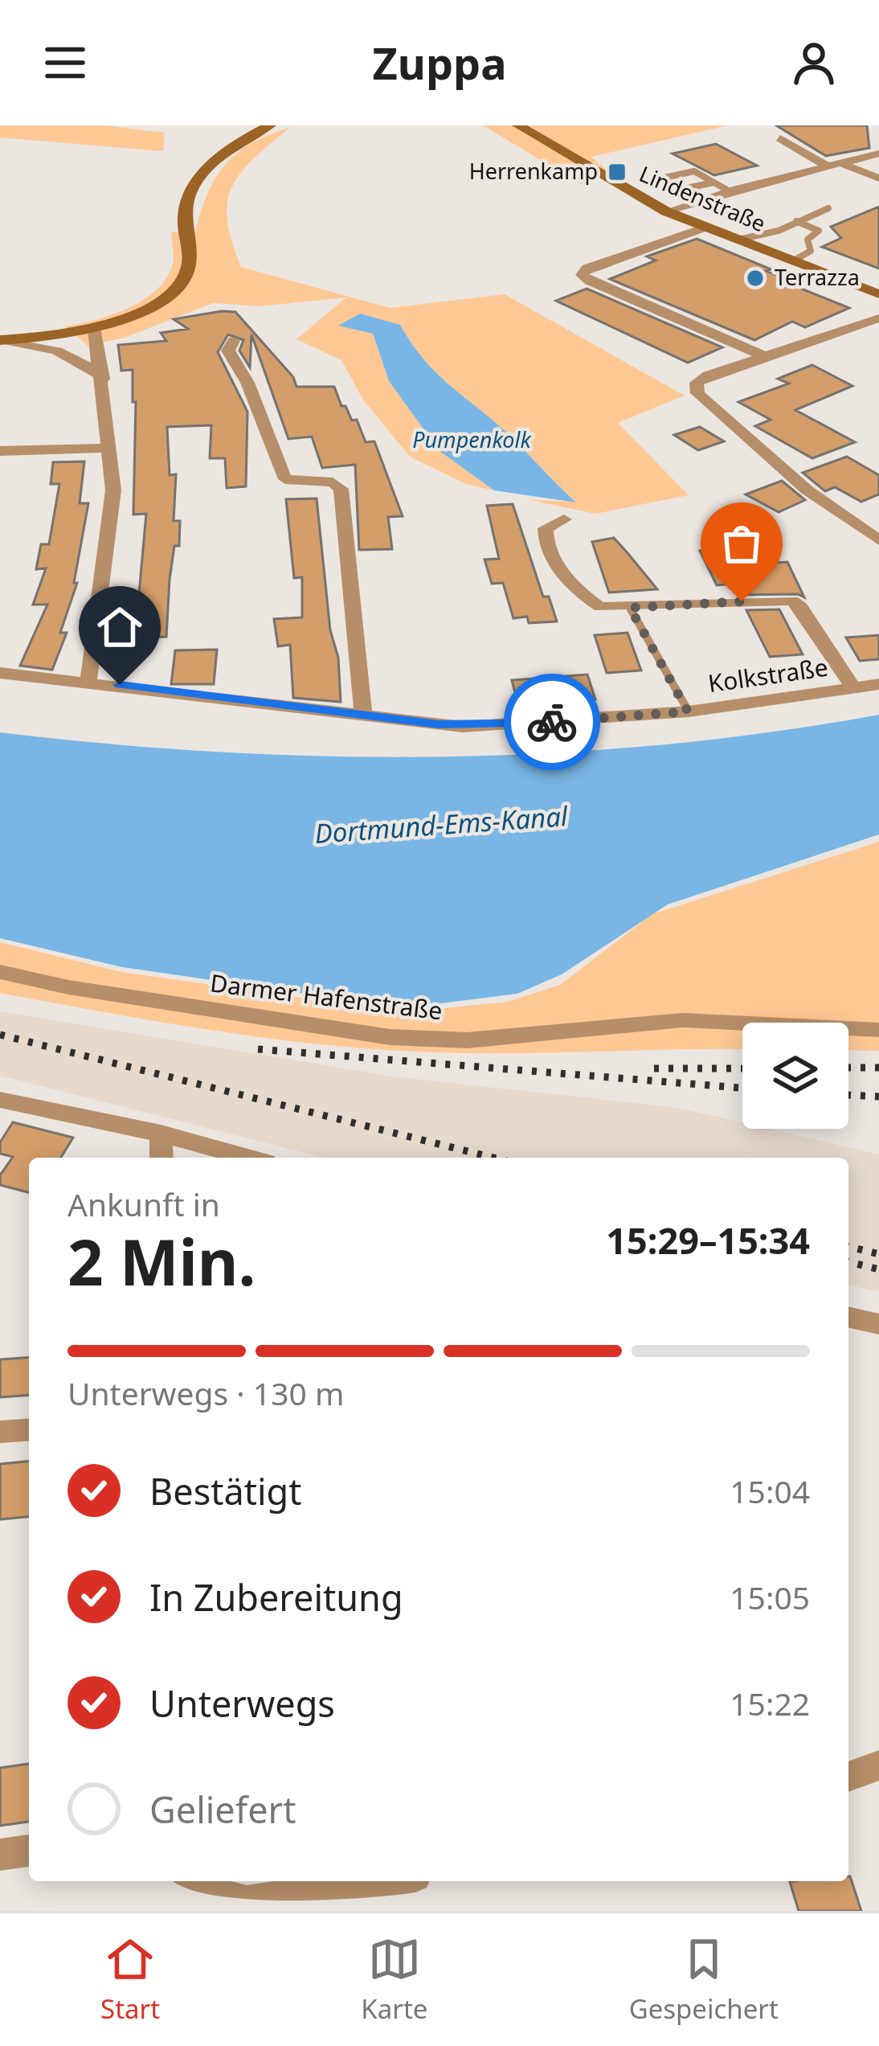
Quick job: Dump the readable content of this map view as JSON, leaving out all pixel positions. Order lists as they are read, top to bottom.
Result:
{
  "streets": {
    "street": ["Lindenstraße", "Kolkstraße", "Darmer Hafenstraße"]
  },
  "water": ["Pumpenkolk", "Dortmund-Ems-Kanal"],
  "places": {
    "transit": ["Herrenkamp"],
    "other": ["Terrazza"]
  },
  "page": {
    "header": "Zuppa",
    "heading": ["2 Min.", "Ankunft in", "15:29–15:34"],
    "bar": "Unterwegs · 130 m",
    "list": [
      ["Bestätigt", "15:04"],
      ["In Zubereitung", "15:05"],
      ["Unterwegs", "15:22"],
      "Geliefert"
    ],
    "tabs": ["Start", "Karte", "Gespeichert"]
  }
}
